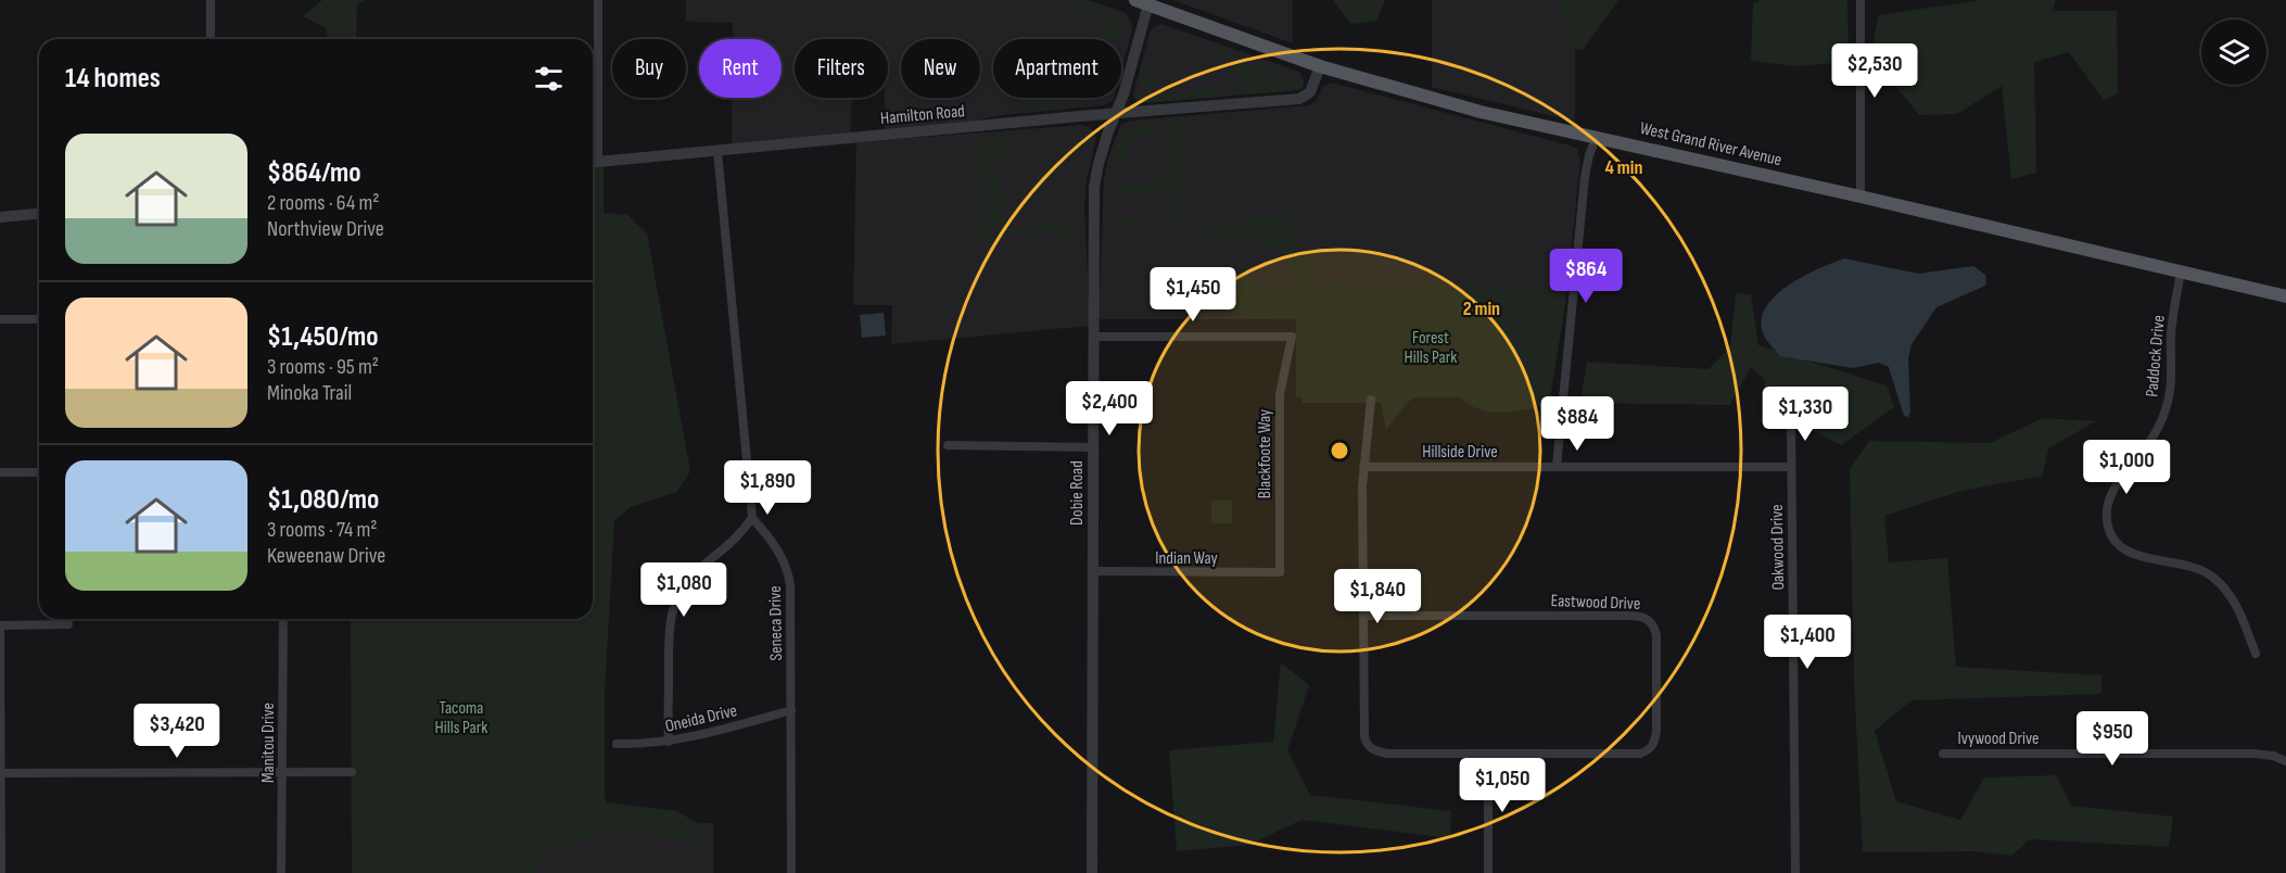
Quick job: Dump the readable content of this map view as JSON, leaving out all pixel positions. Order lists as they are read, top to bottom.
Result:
{
  "streets": {
    "main road": ["West Grand River Avenue"],
    "street": [
      "Hamilton Road",
      "Paddock Drive",
      "Hillside Drive",
      "Blackfoote Way",
      "Dobie Road",
      "Oakwood Drive",
      "Indian Way",
      "Eastwood Drive",
      "Seneca Drive",
      "Oneida Drive",
      "Ivywood Drive",
      "Manitou Drive"
    ]
  },
  "crossings": [
    ["Hamilton Road", "West Grand River Avenue"],
    ["Hamilton Road", "Dobie Road"],
    ["West Grand River Avenue", "Paddock Drive"],
    ["West Grand River Avenue", "Dobie Road"],
    ["Hillside Drive", "Oakwood Drive"],
    ["Blackfoote Way", "Dobie Road"],
    ["Blackfoote Way", "Indian Way"],
    ["Dobie Road", "Indian Way"],
    ["Seneca Drive", "Oneida Drive"]
  ],
  "parks": ["Forest Hills Park", "Tacoma Hills Park"],
  "page": {
    "chip": [
      "Buy",
      "Rent",
      "Filters",
      "New",
      "Apartment"
    ],
    "heading": "14 homes",
    "price": [
      "$2,530",
      "$864",
      "$1,450",
      "$2,400",
      "$1,330",
      "$884",
      "$1,000",
      "$1,890",
      "$1,080",
      "$1,840",
      "$1,400",
      "$3,420",
      "$950",
      "$1,050"
    ],
    "list": [
      {
        "name": "$864/mo",
        "note": "2 rooms · 64 m² · Northview Drive"
      },
      {
        "name": "$1,450/mo",
        "note": "3 rooms · 95 m² · Minoka Trail"
      },
      {
        "name": "$1,080/mo",
        "note": "3 rooms · 74 m² · Keweenaw Drive"
      }
    ]
  },
  "rings": ["4 min", "2 min"]
}
